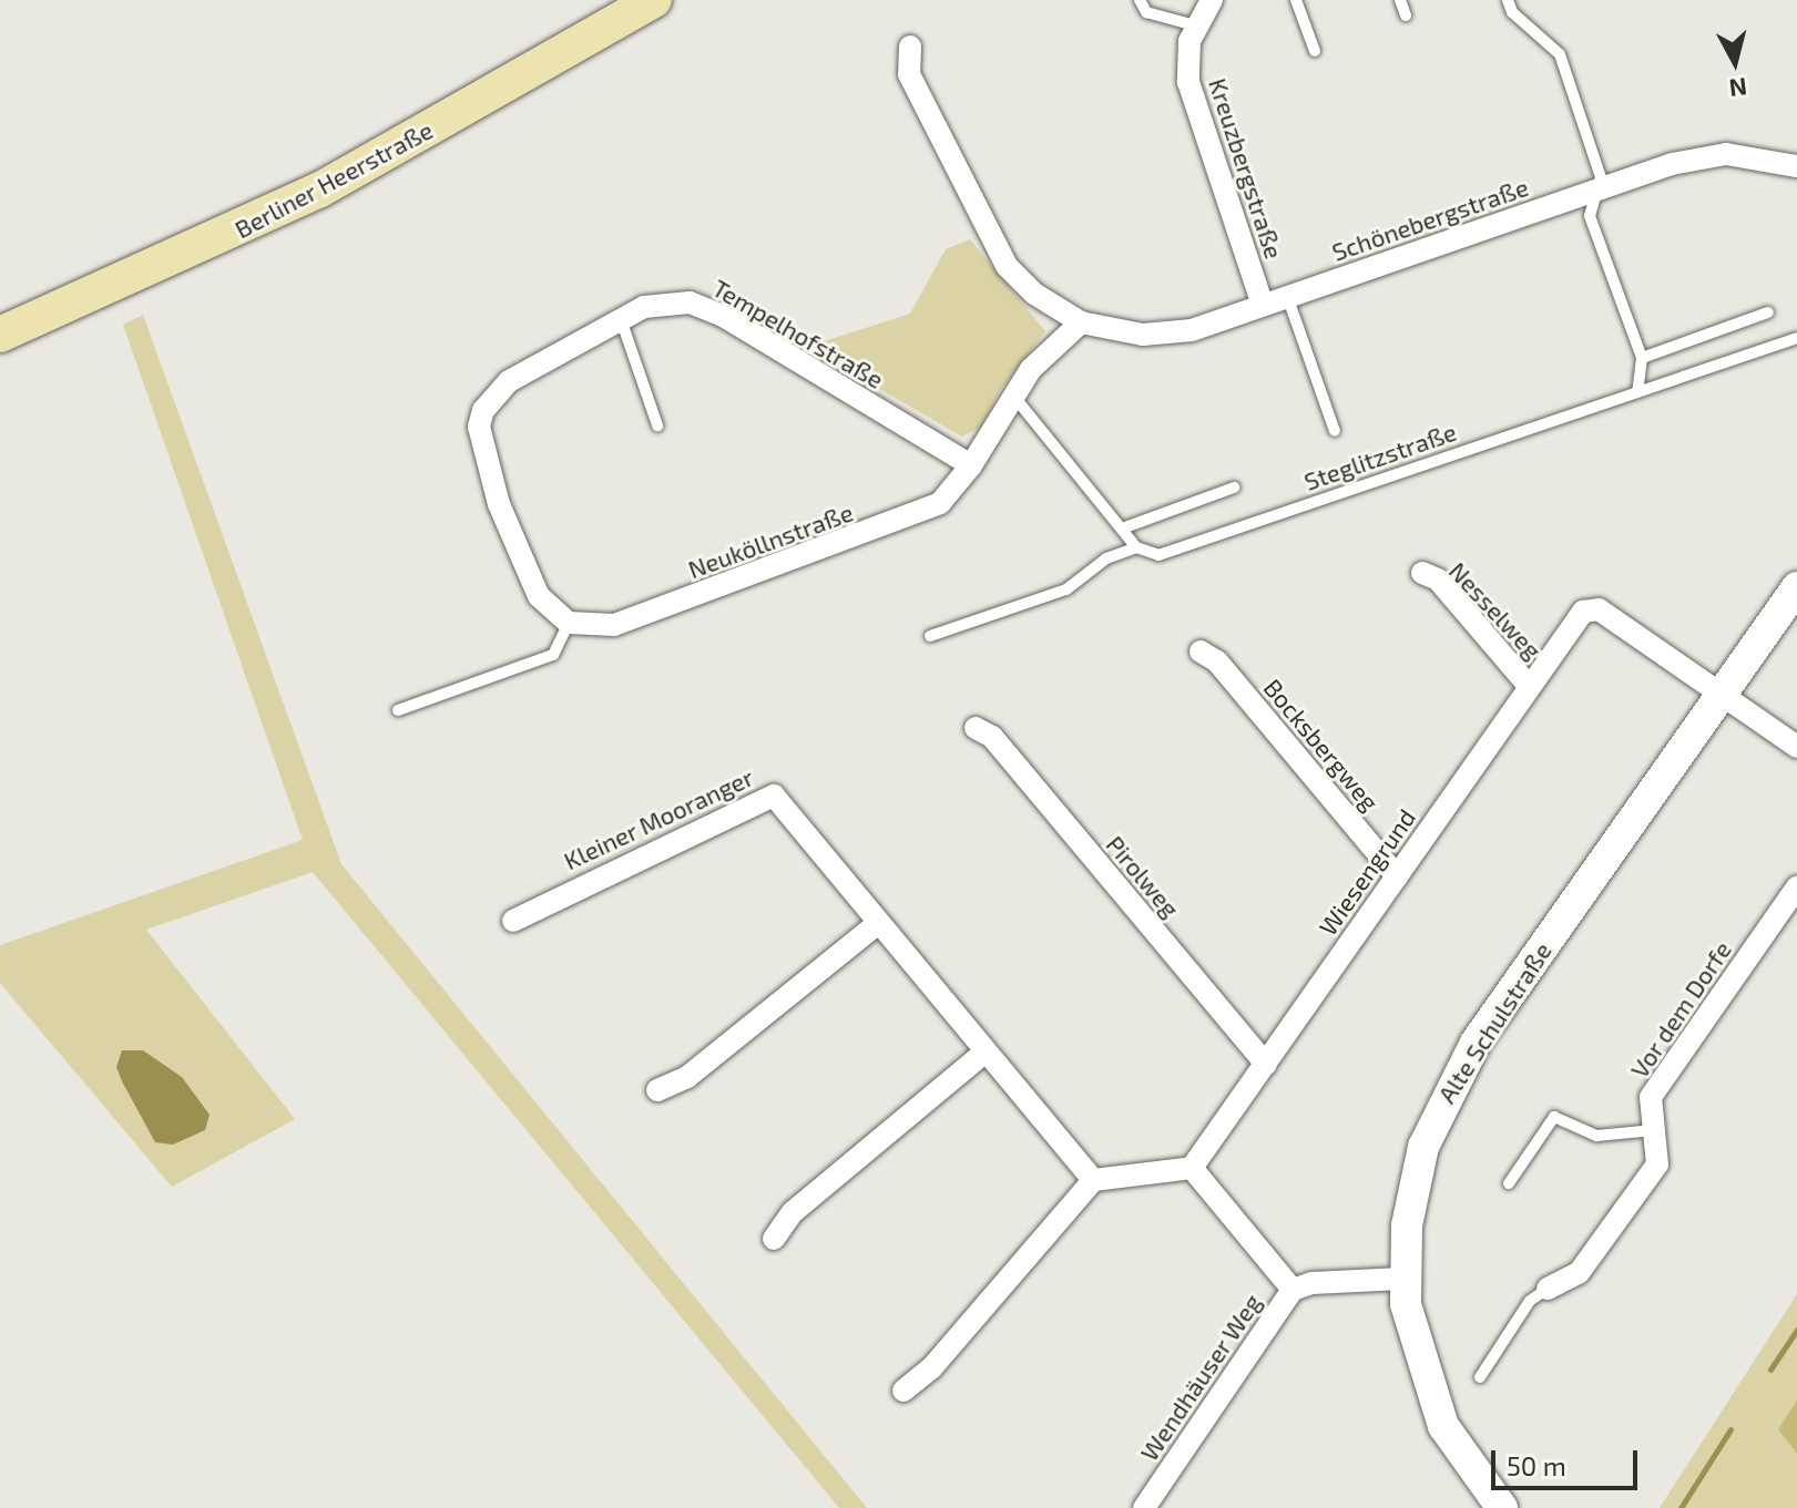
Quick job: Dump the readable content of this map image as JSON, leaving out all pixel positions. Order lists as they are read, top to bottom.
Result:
{
  "streets": {
    "main road": ["Berliner Heerstraße"],
    "street": [
      "Kreuzbergstraße",
      "Schönebergstraße",
      "Tempelhofstraße",
      "Neuköllnstraße",
      "Nesselweg",
      "Bocksbergweg",
      "Kleiner Mooranger",
      "Wiesengrund",
      "Pirolweg",
      "Vor dem Dorfe",
      "Alte Schulstraße",
      "Wendhäuser Weg"
    ],
    "lane": ["Steglitzstraße"]
  },
  "crossings": [
    ["Kreuzbergstraße", "Schönebergstraße"],
    ["Tempelhofstraße", "Neuköllnstraße"],
    ["Nesselweg", "Wiesengrund"],
    ["Bocksbergweg", "Wiesengrund"],
    ["Wiesengrund", "Pirolweg"],
    ["Wiesengrund", "Alte Schulstraße"],
    ["Alte Schulstraße", "Wendhäuser Weg"]
  ],
  "scale_bar": "50 m",
  "north": "bottom"
}
